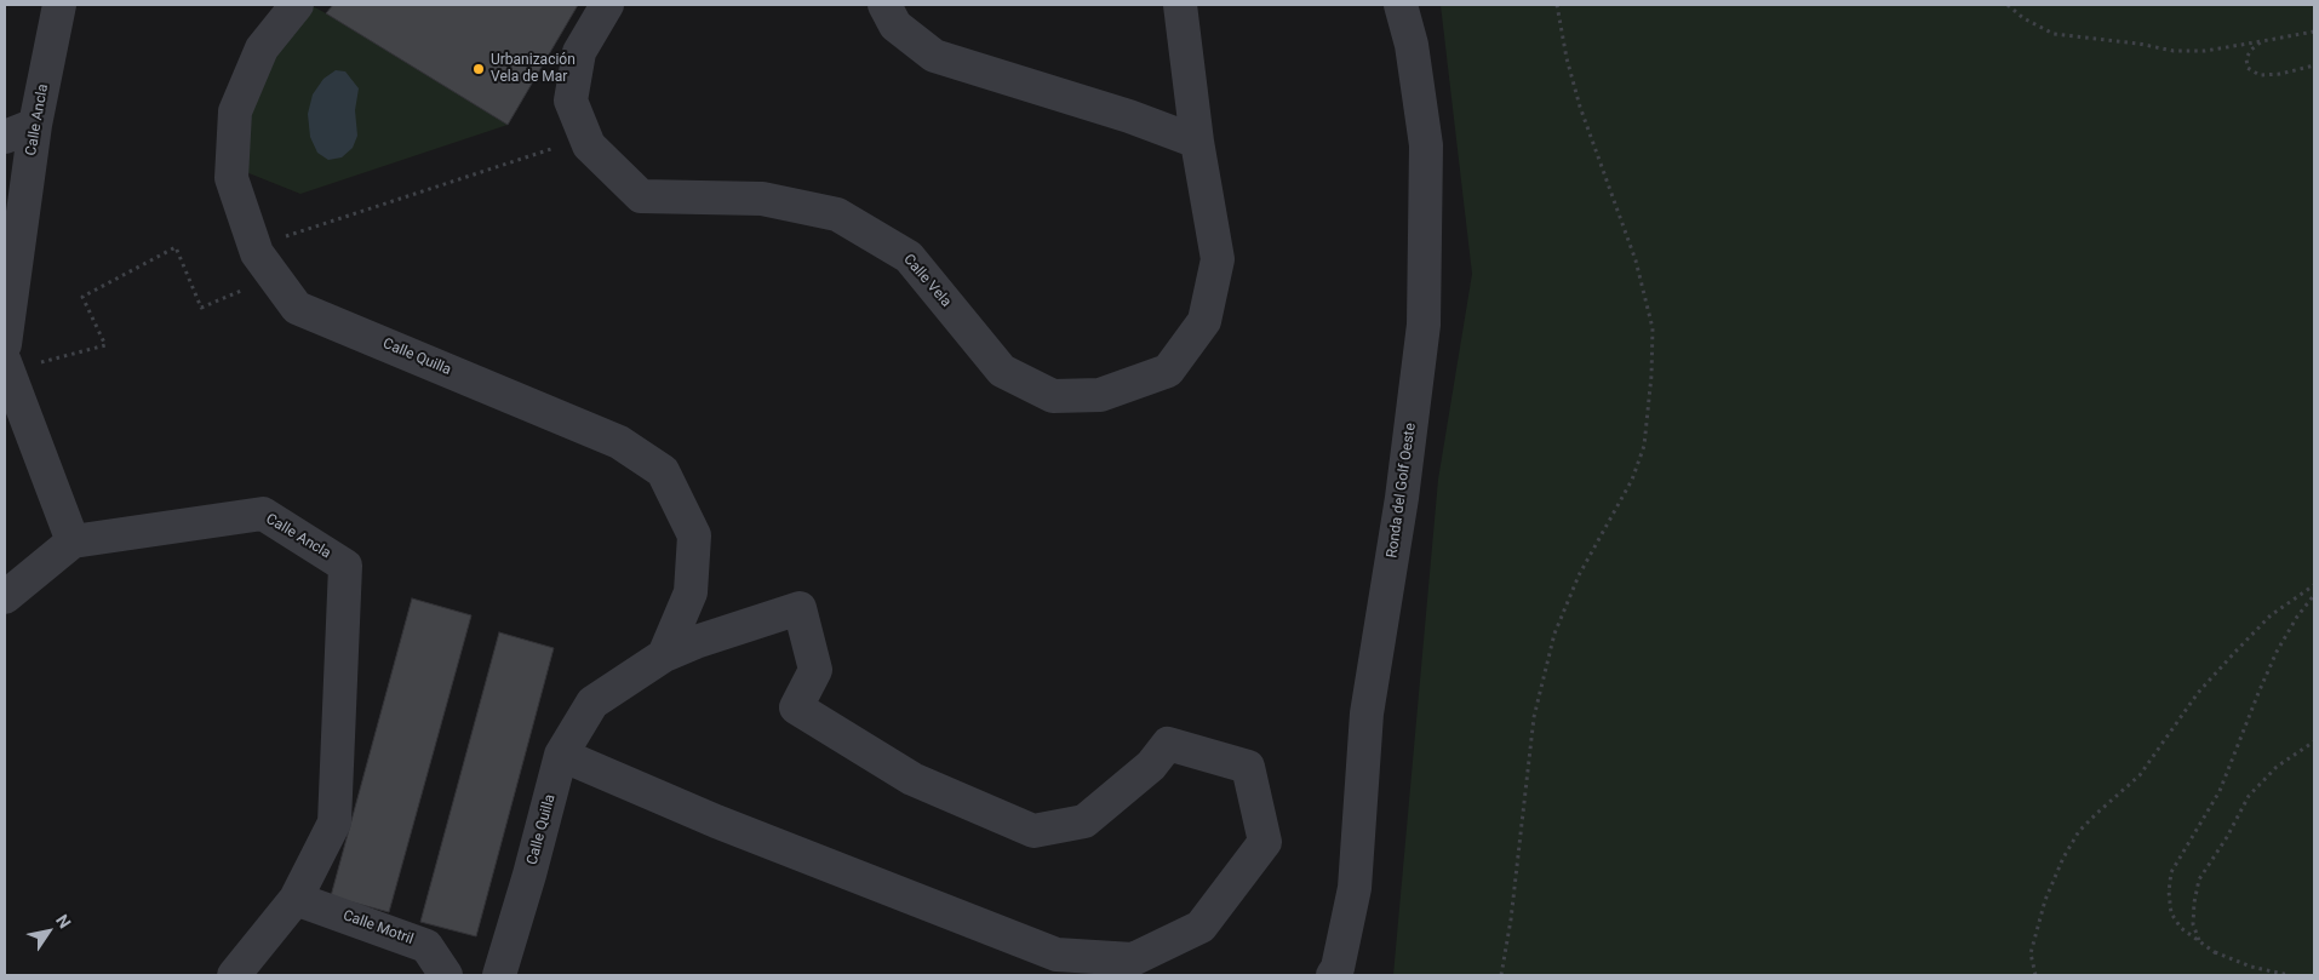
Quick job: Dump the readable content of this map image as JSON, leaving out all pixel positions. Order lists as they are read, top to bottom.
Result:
{
  "streets": {
    "street": [
      "Calle Ancla",
      "Calle Vela",
      "Calle Quilla",
      "Ronda del Golf Oeste",
      "Calle Motril"
    ]
  },
  "crossings": [
    ["Calle Ancla", "Calle Motril"]
  ],
  "places": ["Urbanización Vela de Mar"],
  "north": "top right"
}
